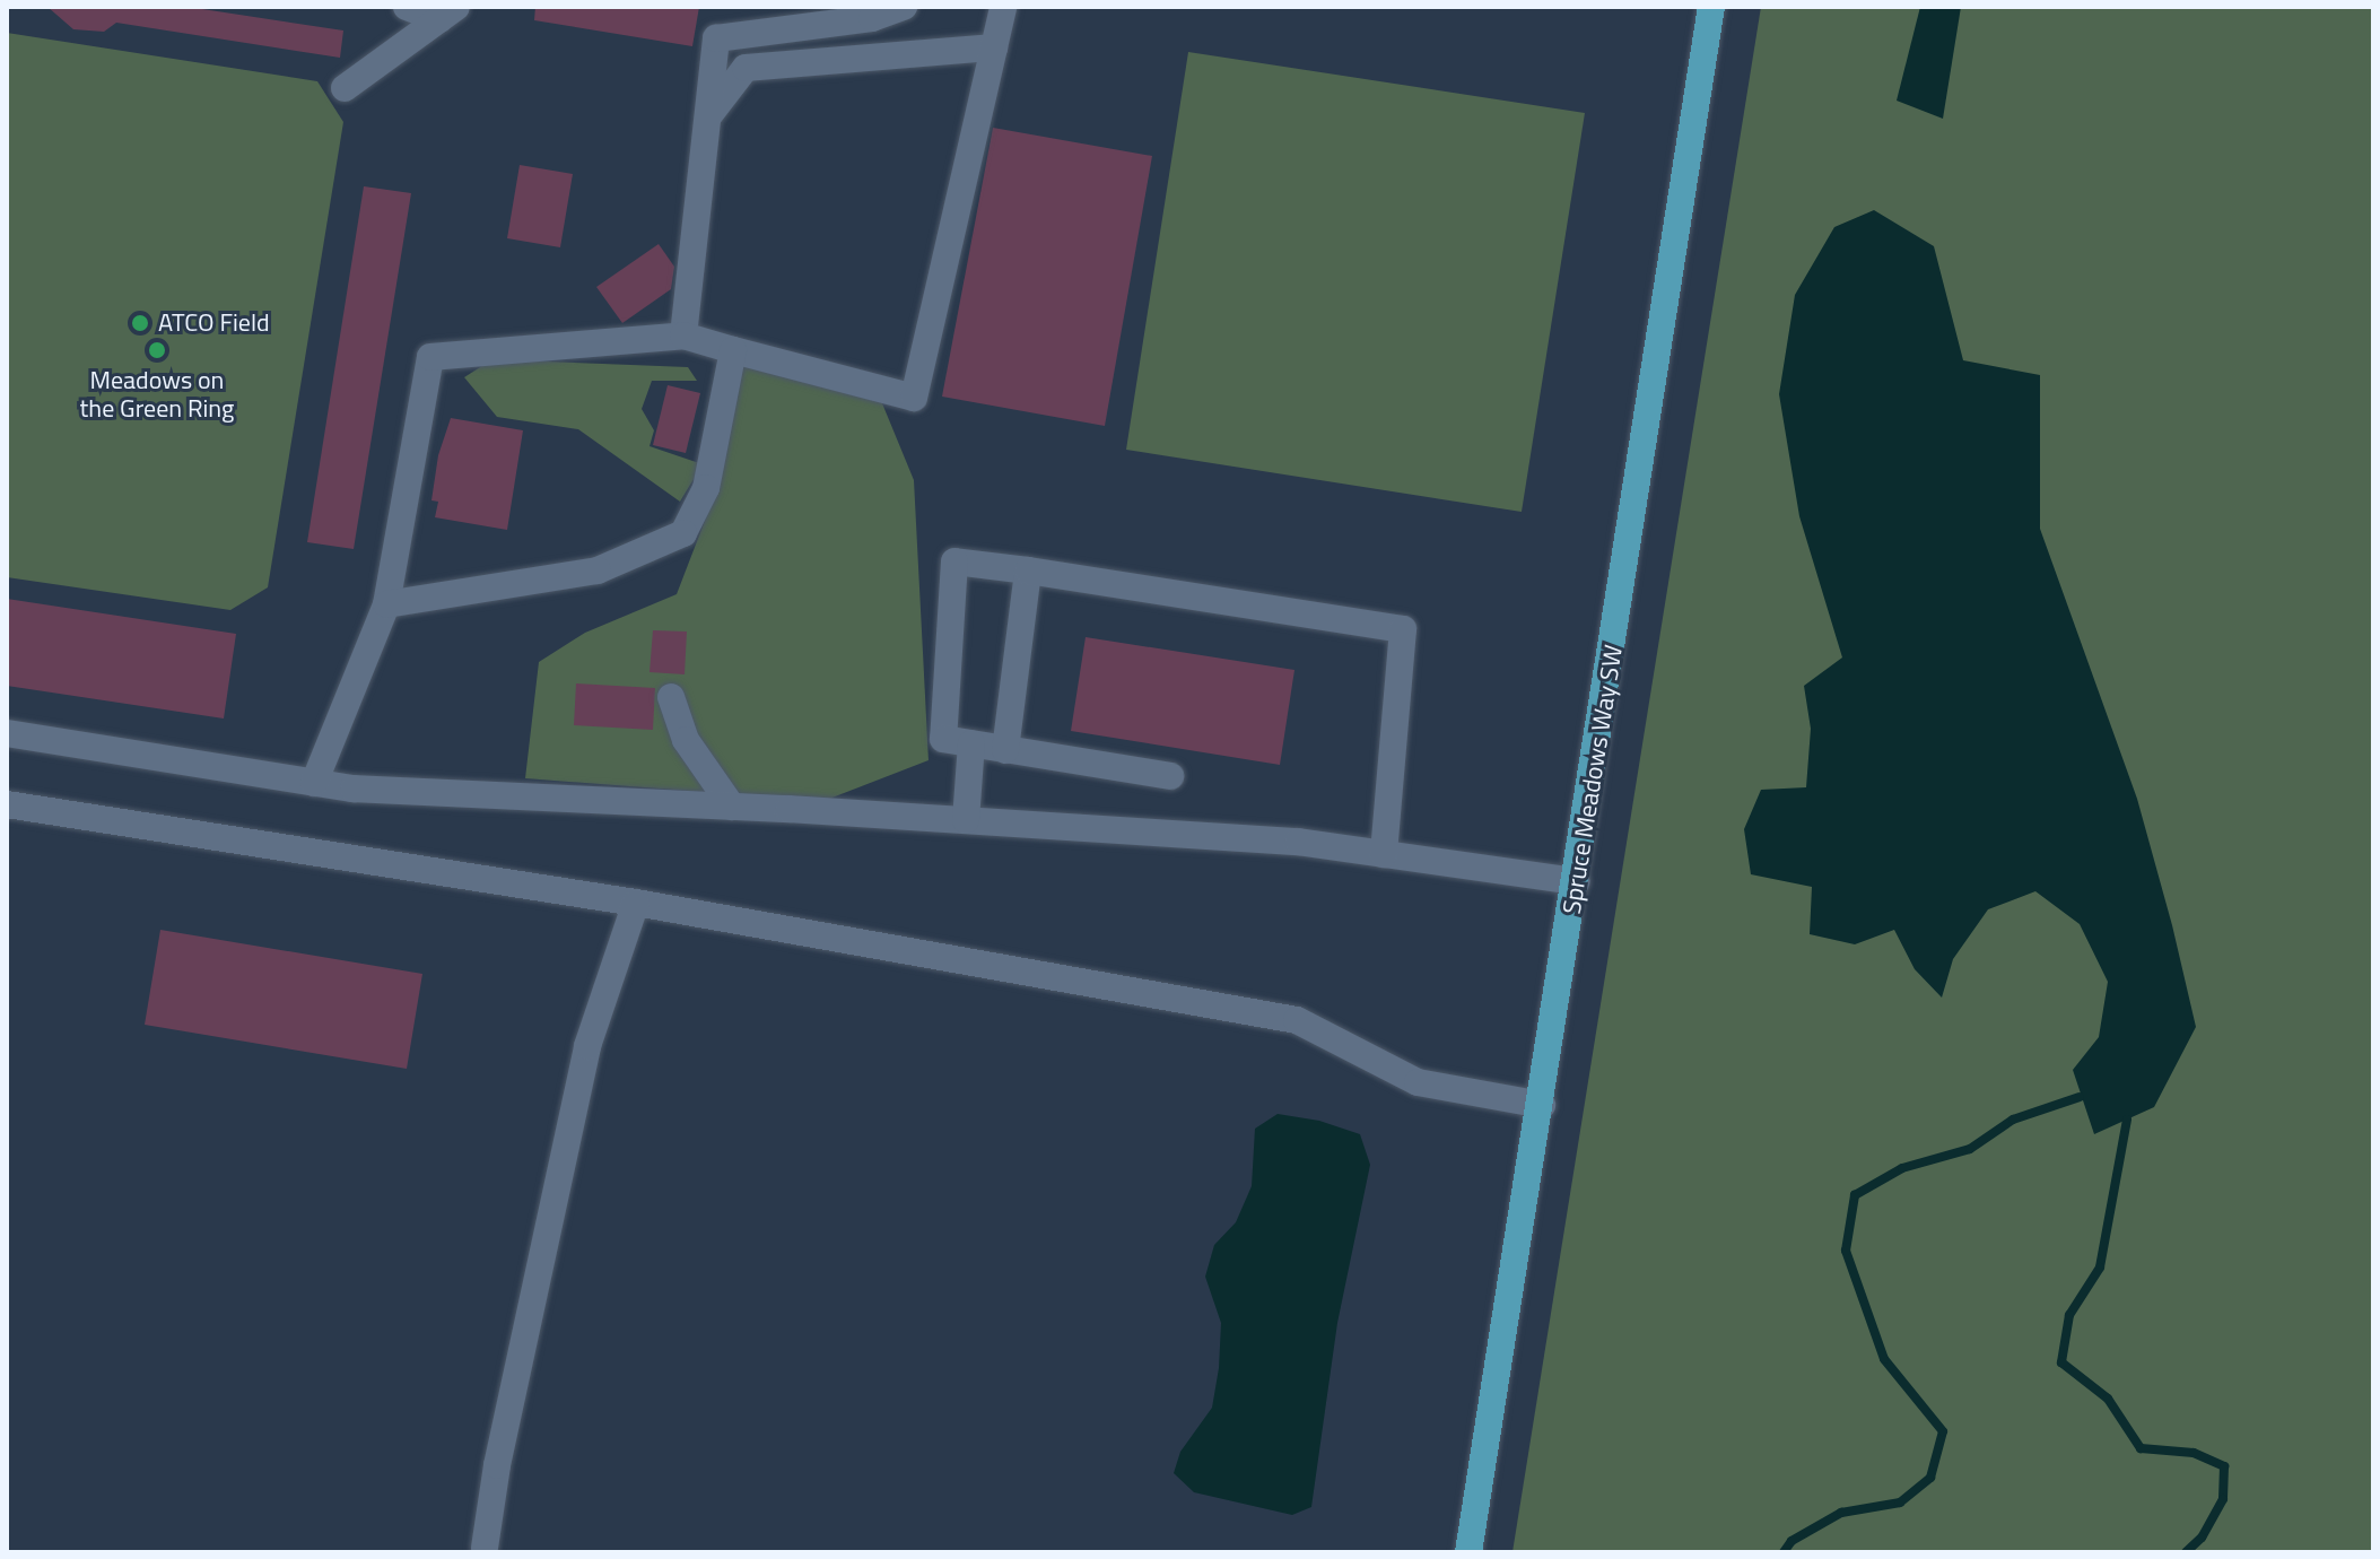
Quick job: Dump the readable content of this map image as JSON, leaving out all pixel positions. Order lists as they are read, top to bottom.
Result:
{
  "streets": {
    "main road": ["Spruce Meadows Way SW"]
  },
  "places": ["ATCO Field", "Meadows on the Green Ring"]
}
